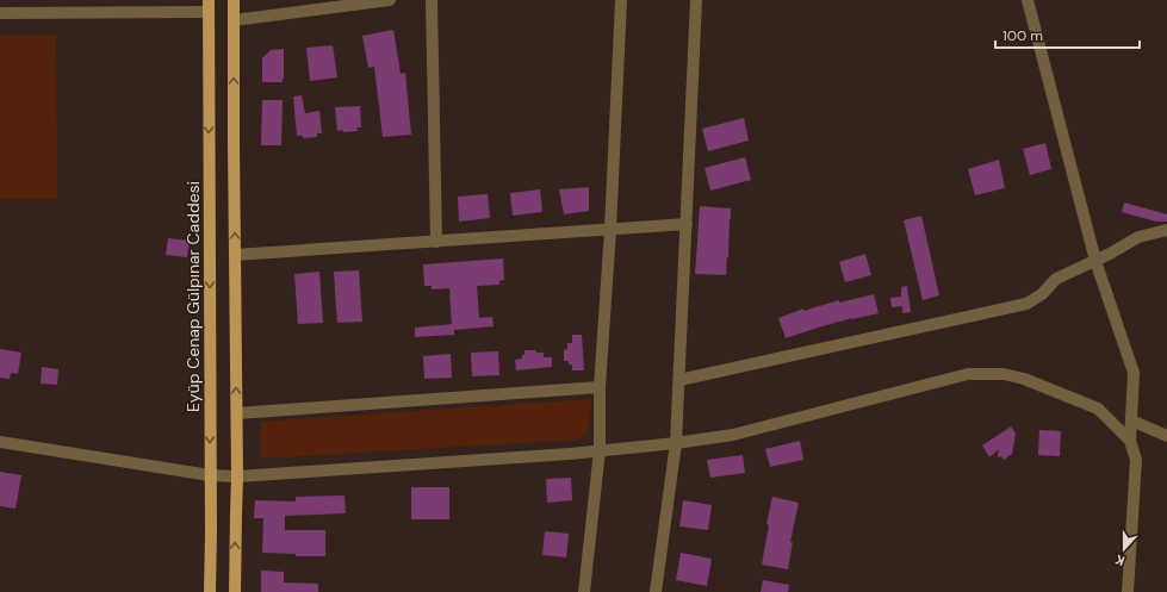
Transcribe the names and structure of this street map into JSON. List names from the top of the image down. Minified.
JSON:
{"streets":{"main road":["Eyüp Cenap Gülpınar Caddesi"]},"scale_bar":"100 m","north":"bottom"}
